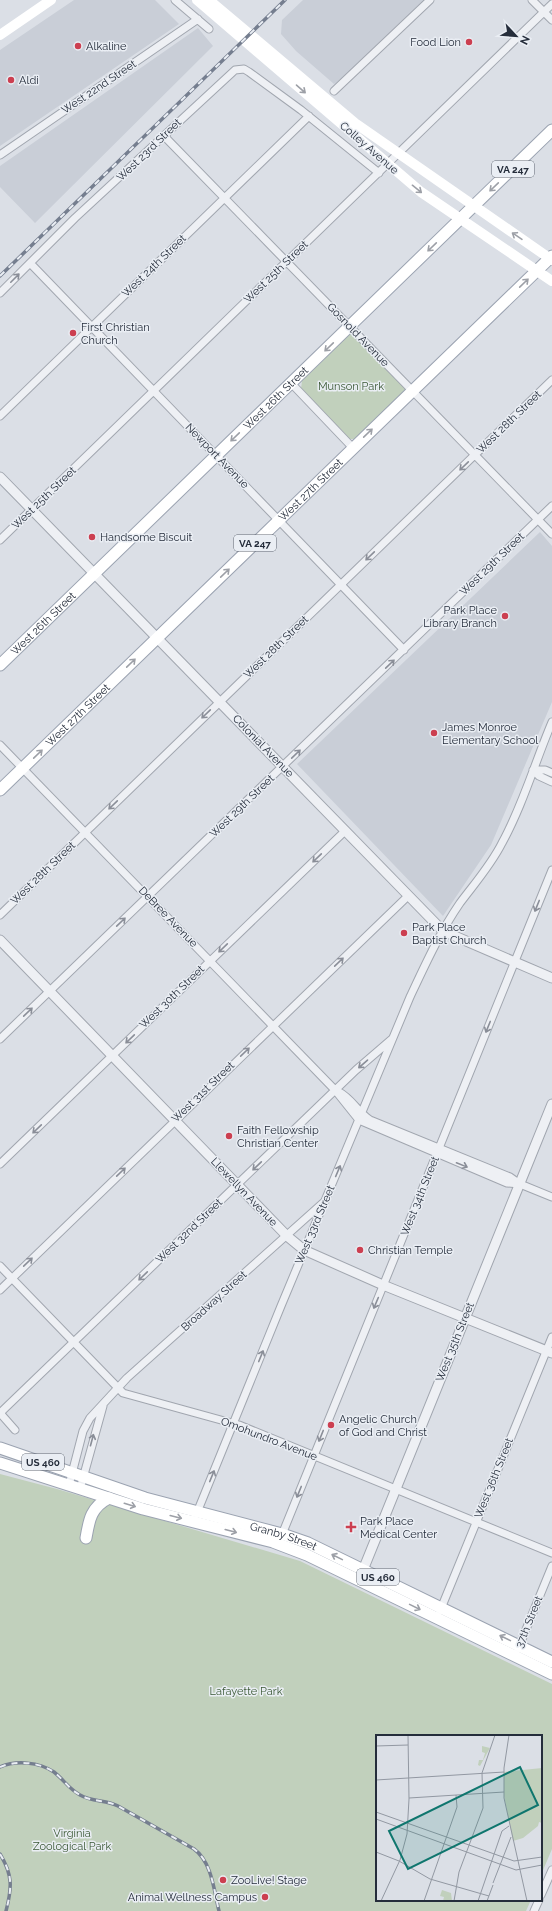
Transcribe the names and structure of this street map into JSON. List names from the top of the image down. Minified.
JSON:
{"streets":{"main road":["Colley Avenue","VA 247","West 26th Street","West 27th Street","US 460","Granby Street"],"street":["West 22nd Street","West 23rd Street","West 24th Street","West 25th Street","Gosnold Avenue","West 28th Street","Newport Avenue","West 29th Street","Colonial Avenue","DeBree Avenue","West 30th Street","West 31st Street","Llewellyn Avenue","West 34th Street","West 33rd Street","West 32nd Street","Broadway Street","West 35th Street","Omohundro Avenue","West 36th Street","37th Street"]},"crossings":[["Colley Avenue","West 25th Street"],["Colley Avenue","West 26th Street"],["Colley Avenue","West 27th Street"],["West 23rd Street","West 24th Street"],["West 23rd Street","Gosnold Avenue"],["West 23rd Street","Newport Avenue"],["West 24th Street","Gosnold Avenue"],["West 24th Street","Newport Avenue"],["West 25th Street","Gosnold Avenue"],["West 25th Street","Newport Avenue"],["West 25th Street","Colonial Avenue"],["Gosnold Avenue","West 26th Street"],["Gosnold Avenue","West 28th Street"],["Gosnold Avenue","West 27th Street"],["Gosnold Avenue","West 29th Street"],["West 26th Street","Newport Avenue"],["West 26th Street","Colonial Avenue"],["West 28th Street","Newport Avenue"],["West 28th Street","Colonial Avenue"],["West 28th Street","DeBree Avenue"],["Newport Avenue","West 27th Street"],["Newport Avenue","West 29th Street"],["West 27th Street","Colonial Avenue"],["West 27th Street","DeBree Avenue"],["West 29th Street","Colonial Avenue"],["West 29th Street","DeBree Avenue"],["West 29th Street","Llewellyn Avenue"],["Colonial Avenue","West 30th Street"],["Colonial Avenue","West 31st Street"],["Colonial Avenue","West 34th Street"],["Colonial Avenue","West 33rd Street"],["DeBree Avenue","West 30th Street"],["DeBree Avenue","West 31st Street"],["DeBree Avenue","West 34th Street"],["DeBree Avenue","West 33rd Street"],["DeBree Avenue","West 32nd Street"],["DeBree Avenue","West 35th Street"],["West 30th Street","Llewellyn Avenue"],["West 31st Street","Llewellyn Avenue"],["West 31st Street","Omohundro Avenue"],["Llewellyn Avenue","West 34th Street"],["Llewellyn Avenue","West 33rd Street"],["Llewellyn Avenue","West 32nd Street"],["Llewellyn Avenue","Broadway Street"],["Llewellyn Avenue","West 35th Street"],["Llewellyn Avenue","West 36th Street"],["West 34th Street","Omohundro Avenue"],["West 34th Street","Granby Street"],["West 33rd Street","West 32nd Street"],["West 33rd Street","Broadway Street"],["West 33rd Street","Omohundro Avenue"],["West 33rd Street","Granby Street"],["West 32nd Street","Omohundro Avenue"],["Broadway Street","Omohundro Avenue"],["Broadway Street","Granby Street"],["West 35th Street","Omohundro Avenue"],["West 35th Street","Granby Street"],["Omohundro Avenue","West 36th Street"],["West 36th Street","Granby Street"],["Granby Street","37th Street"]],"one_way":["West 26th Street","West 28th Street","West 27th Street","West 29th Street","West 30th Street","West 31st Street","West 34th Street","West 33rd Street","West 32nd Street"],"parks":["Munson Park","Lafayette Park","Virginia Zoological Park"],"places":{"other":["Food Lion","Alkaline","Aldi","First Christian Church","Handsome Biscuit","Park Place Library Branch","James Monroe Elementary School","Park Place Baptist Church","Faith Fellowship Christian Center","Christian Temple","Angelic Church of God and Christ","ZooLive! Stage","Animal Wellness Campus"],"health":["Park Place Medical Center"]},"north":"bottom right"}
